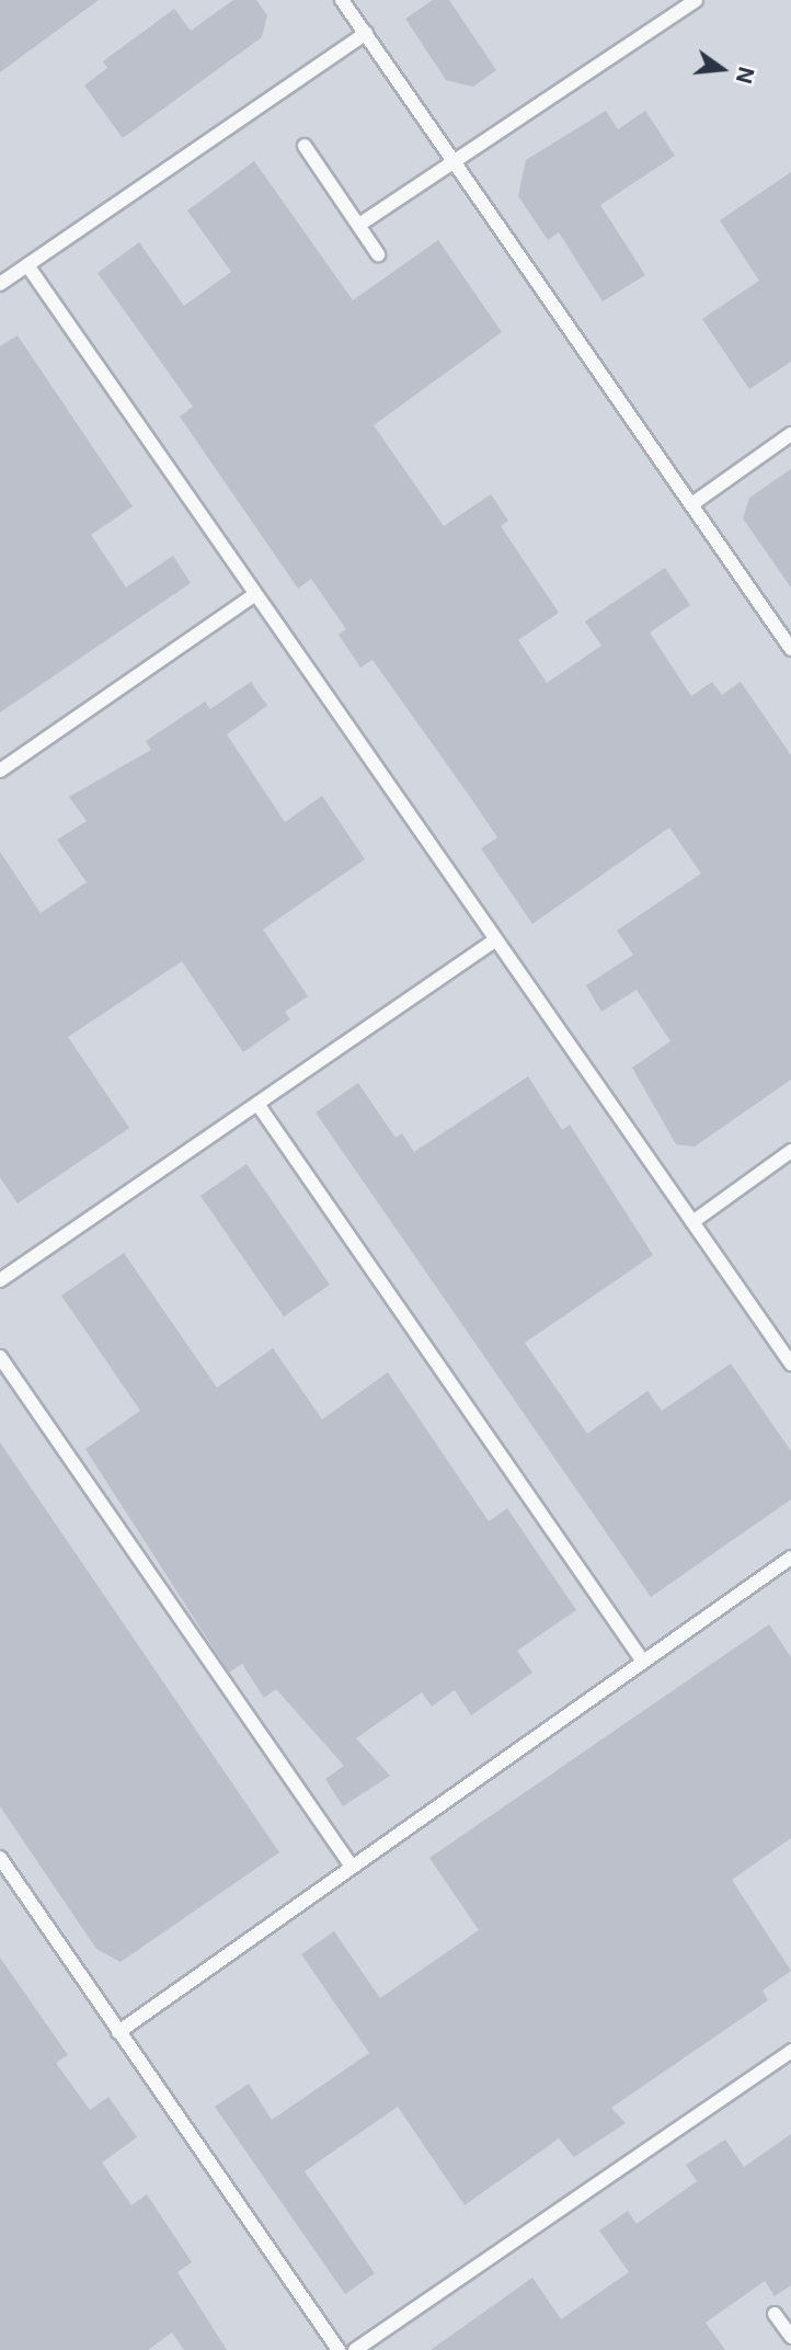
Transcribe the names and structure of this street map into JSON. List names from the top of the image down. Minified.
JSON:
{"north":"right"}
